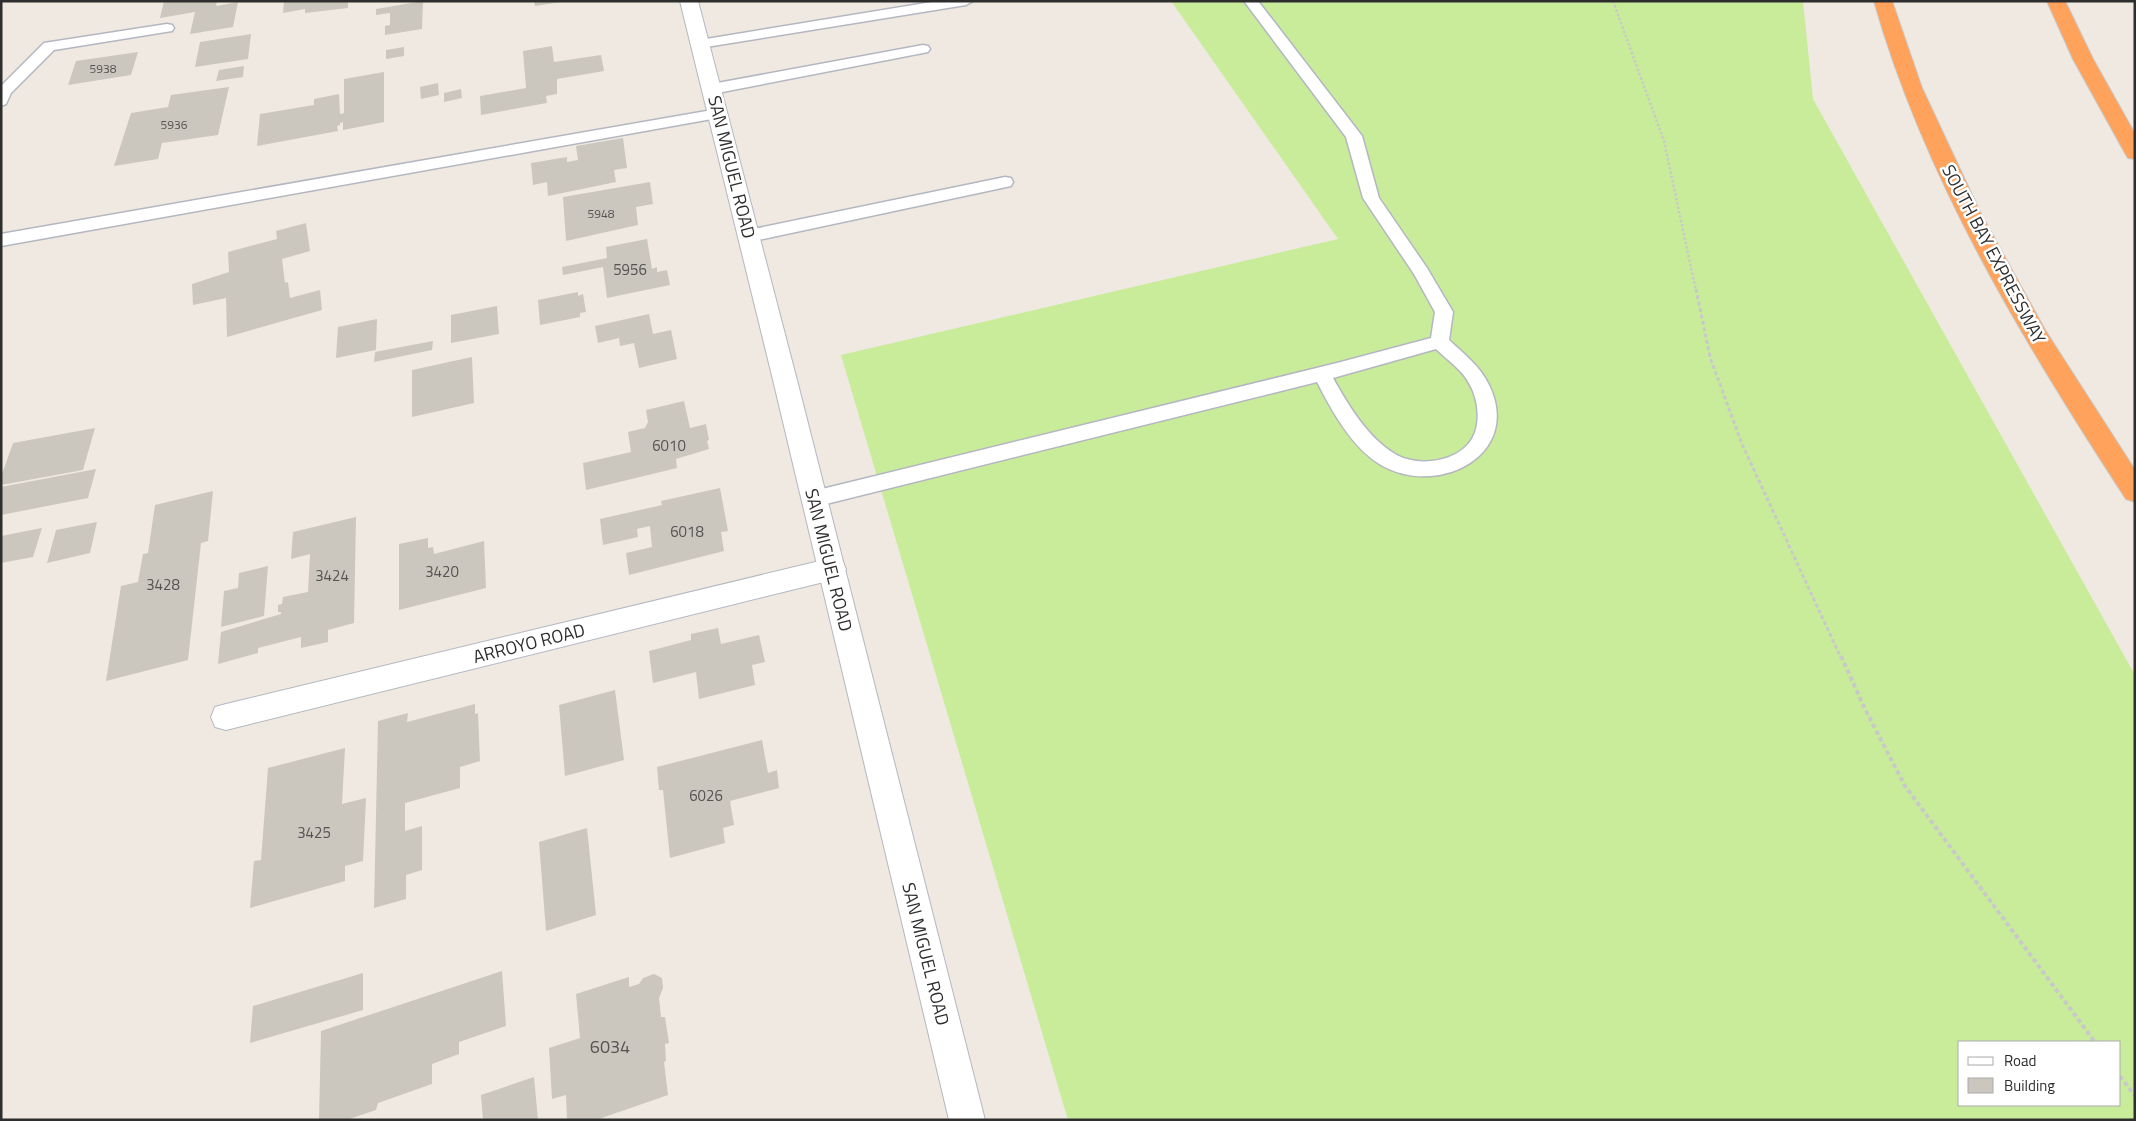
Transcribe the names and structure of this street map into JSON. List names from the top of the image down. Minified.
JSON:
{"streets":{"highway":["SOUTH BAY EXPRESSWAY"],"street":["SAN MIGUEL ROAD","ARROYO ROAD"]},"crossings":[["SAN MIGUEL ROAD","ARROYO ROAD"]],"house_numbers":["5938","5936","5948","5956","6010","6018","3420","3424","3428","6026","3425","6034"],"legend":["Road","Building"]}
